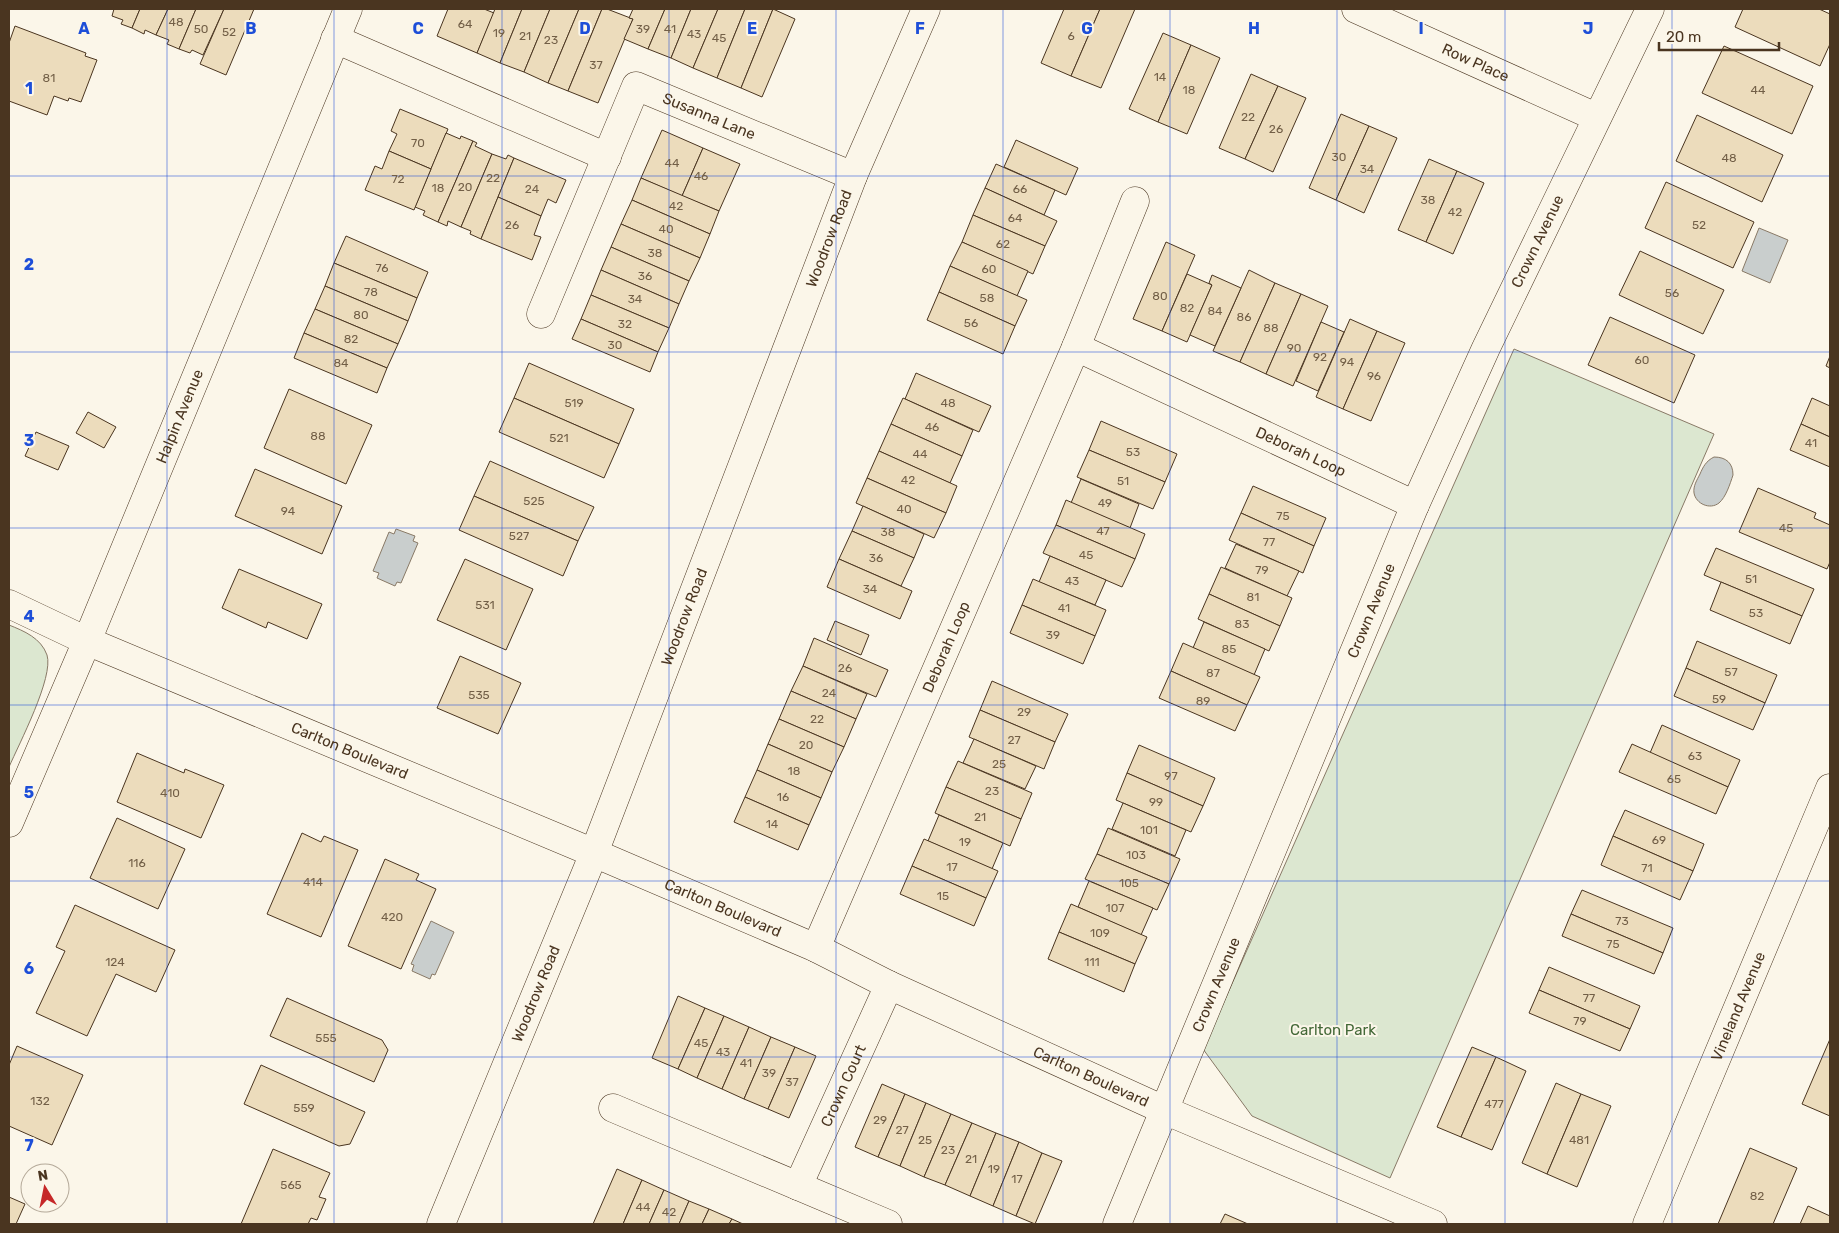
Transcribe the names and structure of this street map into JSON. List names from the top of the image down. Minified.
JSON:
{"streets":{"street":["Row Place","Susanna Lane","Woodrow Road","Crown Avenue","Halpin Avenue","Deborah Loop","Carlton Boulevard","Vineland Avenue","Crown Court"]},"crossings":[["Row Place","Crown Avenue"],["Susanna Lane","Woodrow Road"],["Woodrow Road","Carlton Boulevard"],["Crown Avenue","Deborah Loop"],["Crown Avenue","Carlton Boulevard"],["Halpin Avenue","Carlton Boulevard"],["Deborah Loop","Carlton Boulevard"],["Carlton Boulevard","Crown Court"]],"parks":["Carlton Park"],"house_numbers":["48","64","50","39","41","52","19","43","21","6","45","23","37","14","81","18","44","22","26","70","30","48","44","34","46","22","72","20","18","24","66","38","42","42","64","26","52","40","62","38","76","60","36","78","56","80","58","34","82","84","80","86","56","32","88","82","30","90","92","60","94","84","96","519","48","46","88","521","41","53","44","42","51","525","49","40","94","75","45","47","38","527","77","45","36","79","51","43","34","81","531","41","53","83","39","85","26","57","87","24","535","59","89","29","22","27","20","63","25","18","97","65","23","410","16","99","21","14","101","69","19","103","116","17","71","414","105","15","107","420","73","109","75","124","111","77","79","555","45","43","41","39","37","132","477","559","29","27","25","481","23","21","19","17","565","82","44","42"],"scale_bar":"20 m","north":"top","grid":{"columns":["A","B","C","D","E","F","G","H","I","J"],"rows":["1","2","3","4","5","6","7"]}}
